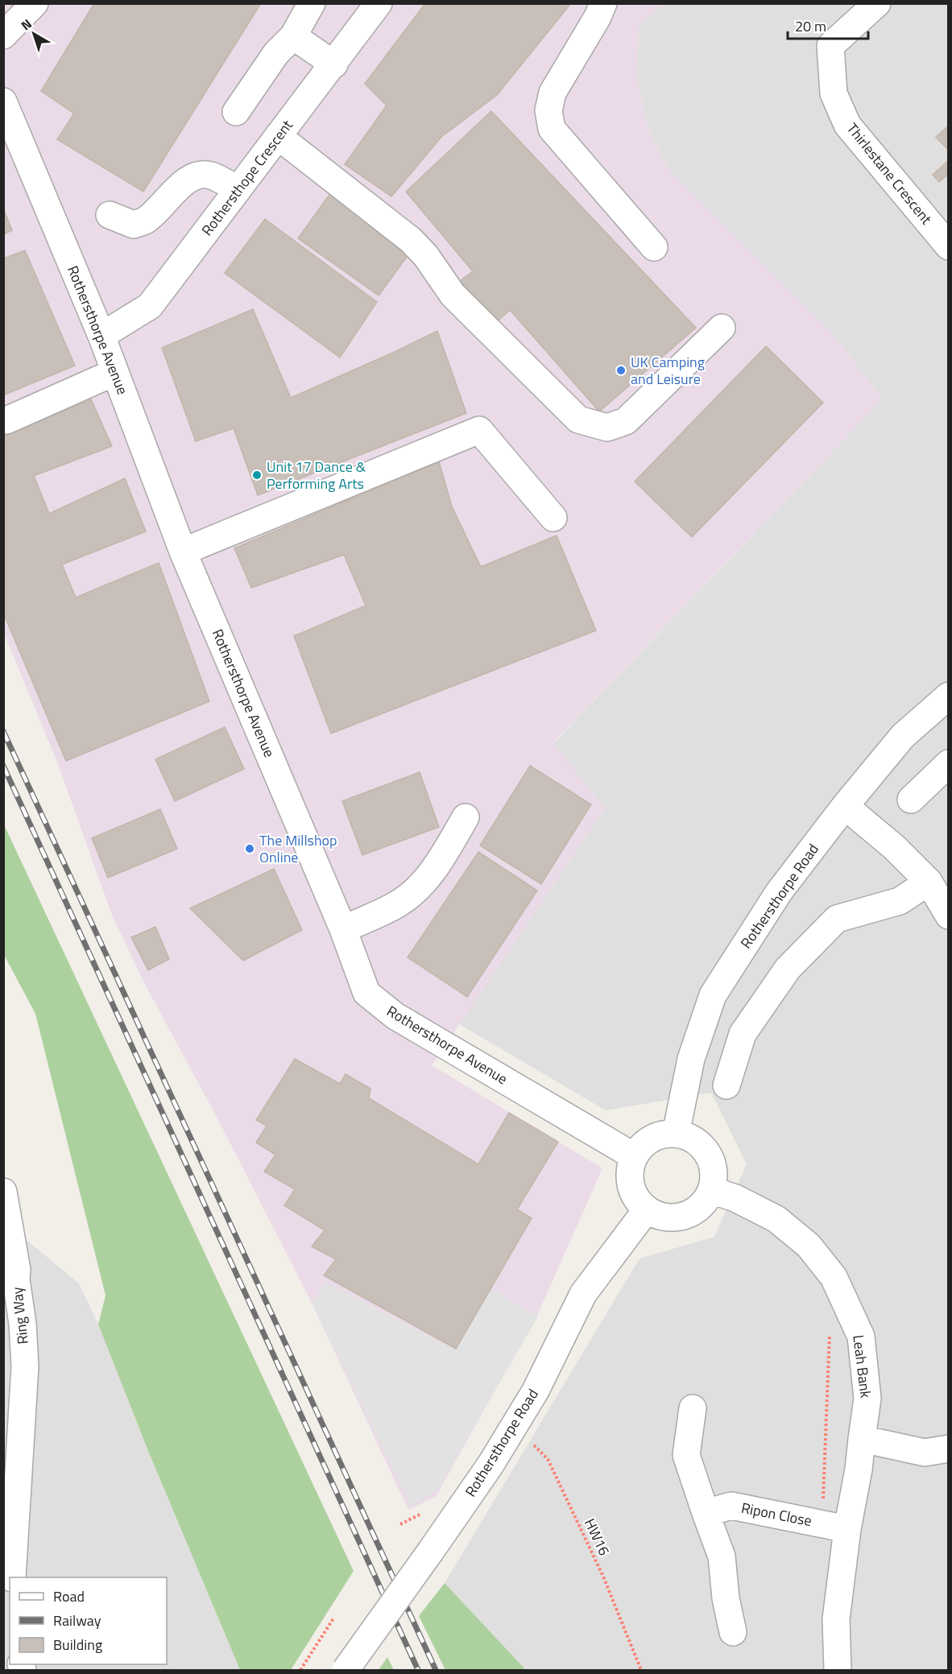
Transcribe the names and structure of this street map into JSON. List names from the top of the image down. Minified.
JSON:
{"streets":{"street":["Thirlestane Crescent","Rothersthope Crescent","Rothersthorpe Avenue","Rothersthorpe Road","Ring Way","Leah Bank","Ripon Close"],"path":["HW16"]},"crossings":[["Rothersthope Crescent","Rothersthorpe Avenue"],["Rothersthorpe Avenue","Rothersthorpe Road"],["Rothersthorpe Avenue","Leah Bank"],["Rothersthorpe Road","Leah Bank"],["Rothersthorpe Road","HW16"],["Leah Bank","Ripon Close"]],"places":["UK Camping and Leisure","Unit 17 Dance & Performing Arts","The Millshop Online"],"legend":["Road","Railway","Building"],"scale_bar":"20 m","north":"top left"}
